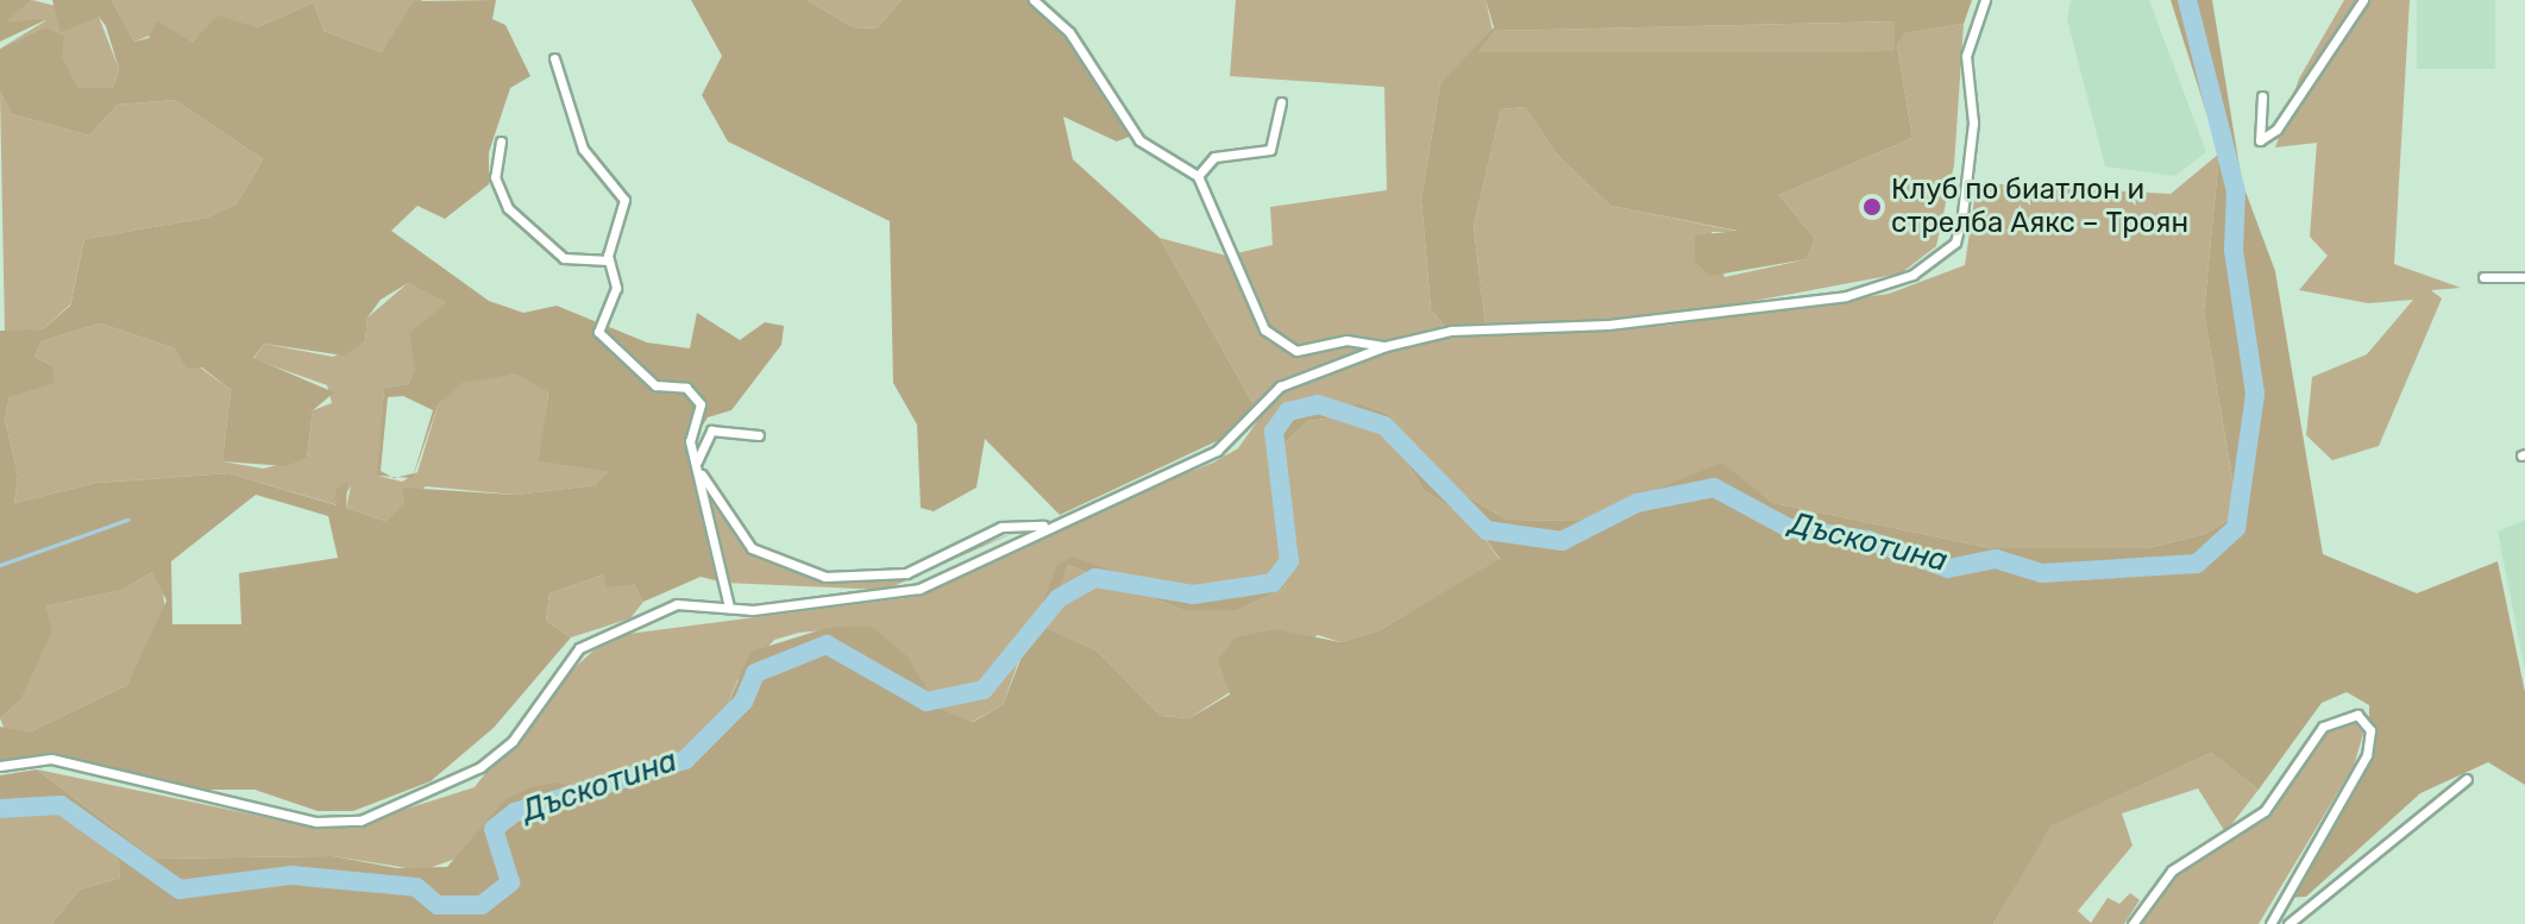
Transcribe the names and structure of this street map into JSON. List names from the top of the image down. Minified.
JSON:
{"water":["Дъскотина"],"places":["Клуб по биатлон и стрелба Аякс – Троян"]}
